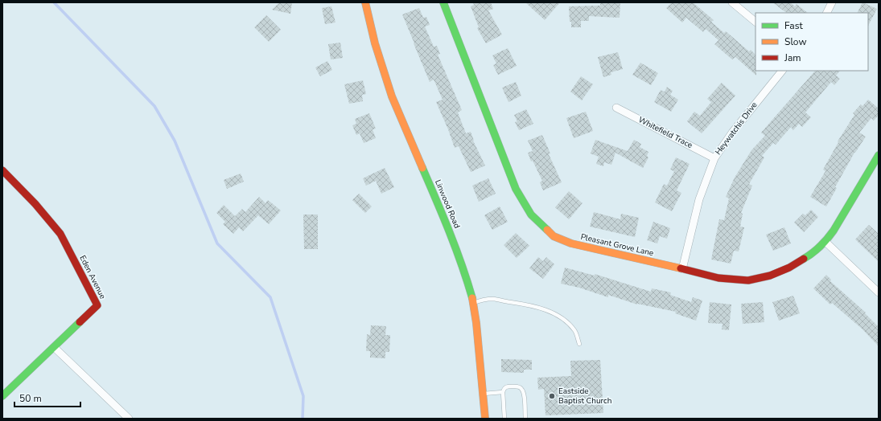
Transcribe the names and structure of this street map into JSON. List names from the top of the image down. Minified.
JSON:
{"streets":{"street":["Heywatchis Drive","Whitefield Trace","Linwood Road","Pleasant Grove Lane","Eden Avenue"]},"crossings":[["Heywatchis Drive","Whitefield Trace"],["Heywatchis Drive","Pleasant Grove Lane"]],"places":["Eastside Baptist Church"],"legend":["Fast","Slow","Jam"],"scale_bar":"50 m"}
